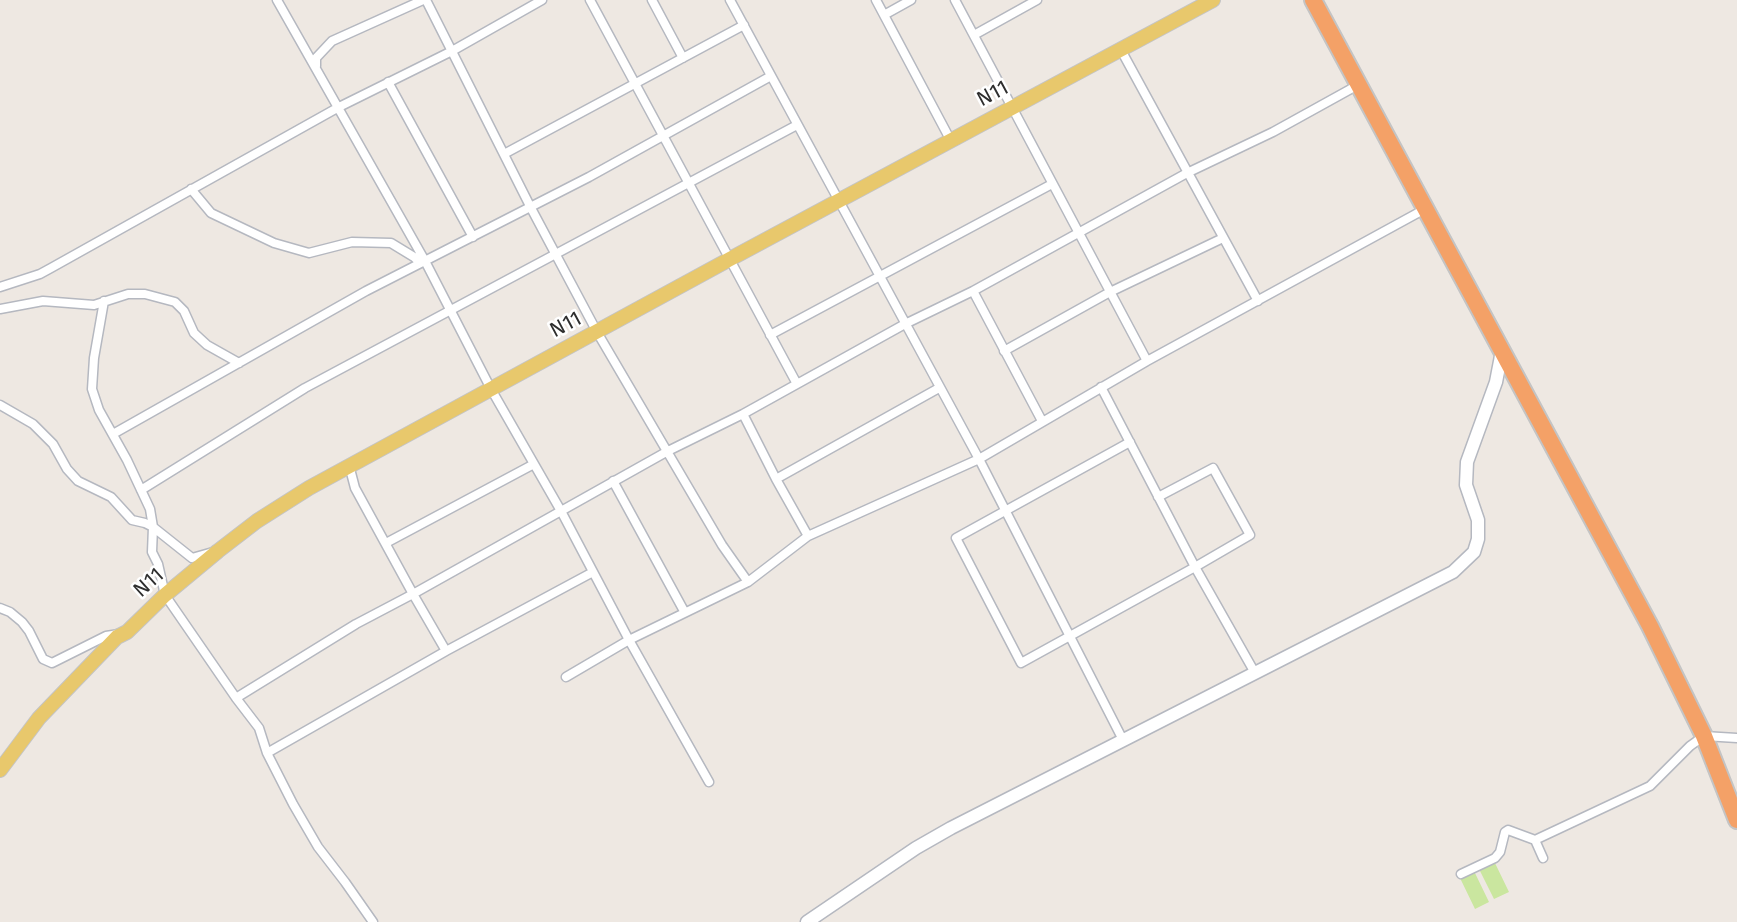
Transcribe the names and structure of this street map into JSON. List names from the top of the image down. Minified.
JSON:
{"streets":{"main road":["N11"]}}
